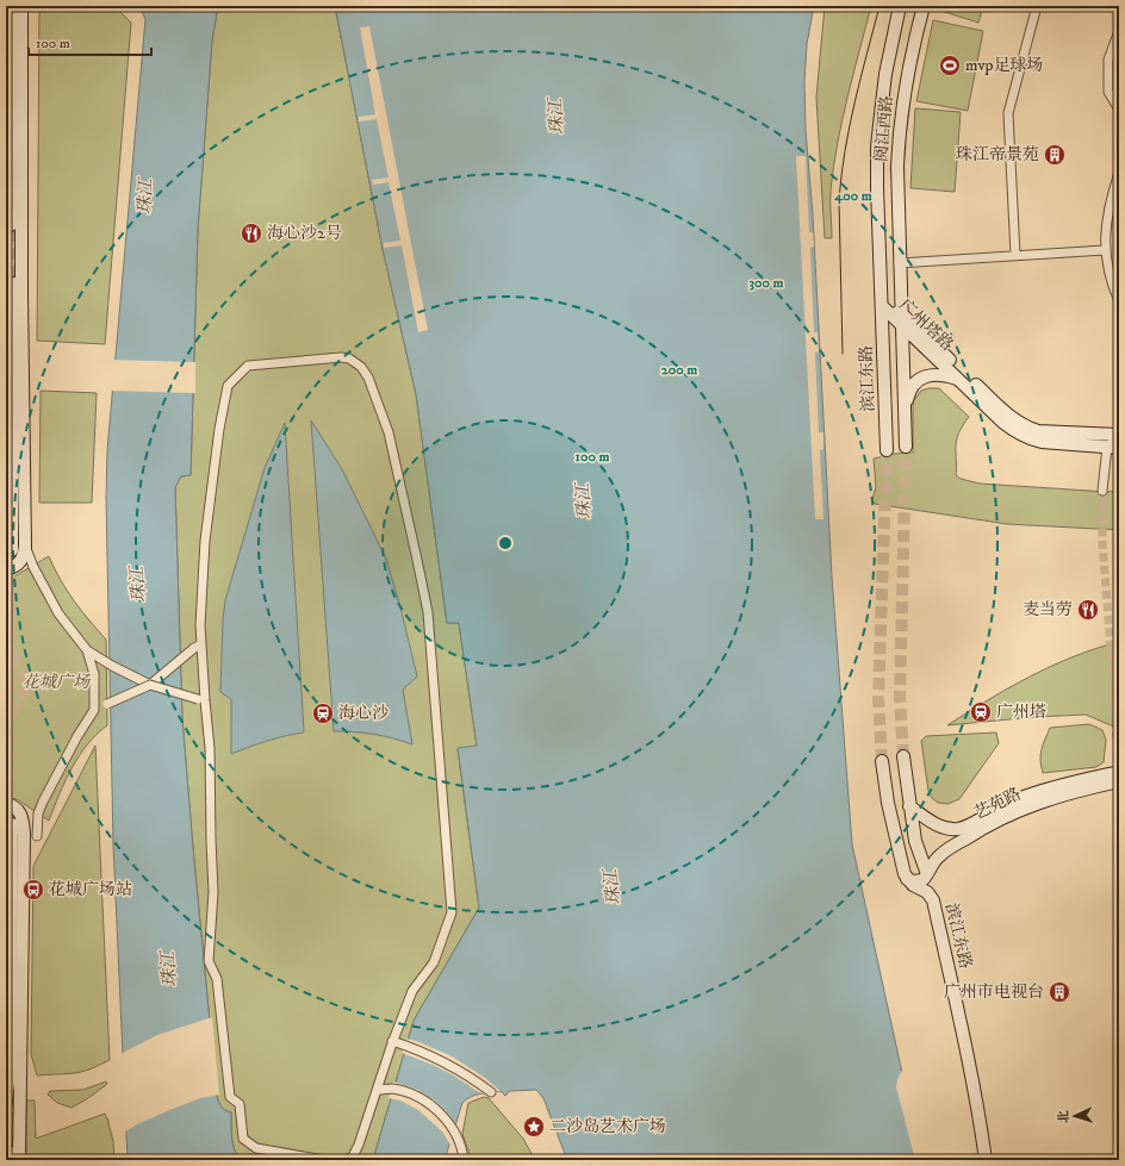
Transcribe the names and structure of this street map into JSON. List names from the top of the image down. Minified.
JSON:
{"streets":{"main road":["阅江西路","广州塔路","滨江东路","艺苑路"]},"crossings":[["阅江西路","广州塔路"],["阅江西路","滨江东路"],["广州塔路","滨江东路"]],"water":["珠江"],"parks":["花城广场"],"places":{"sports":["mvp足球场"],"building":["珠江帝景苑","广州市电视台"],"restaurant":["海心沙2号","麦当劳"],"station":["广州塔","海心沙"],"bus stop":["花城广场站"],"place":["二沙岛艺术广场"]},"scale_bar":"100 m","north":"left","rings":["400 m","300 m","200 m","100 m"]}
